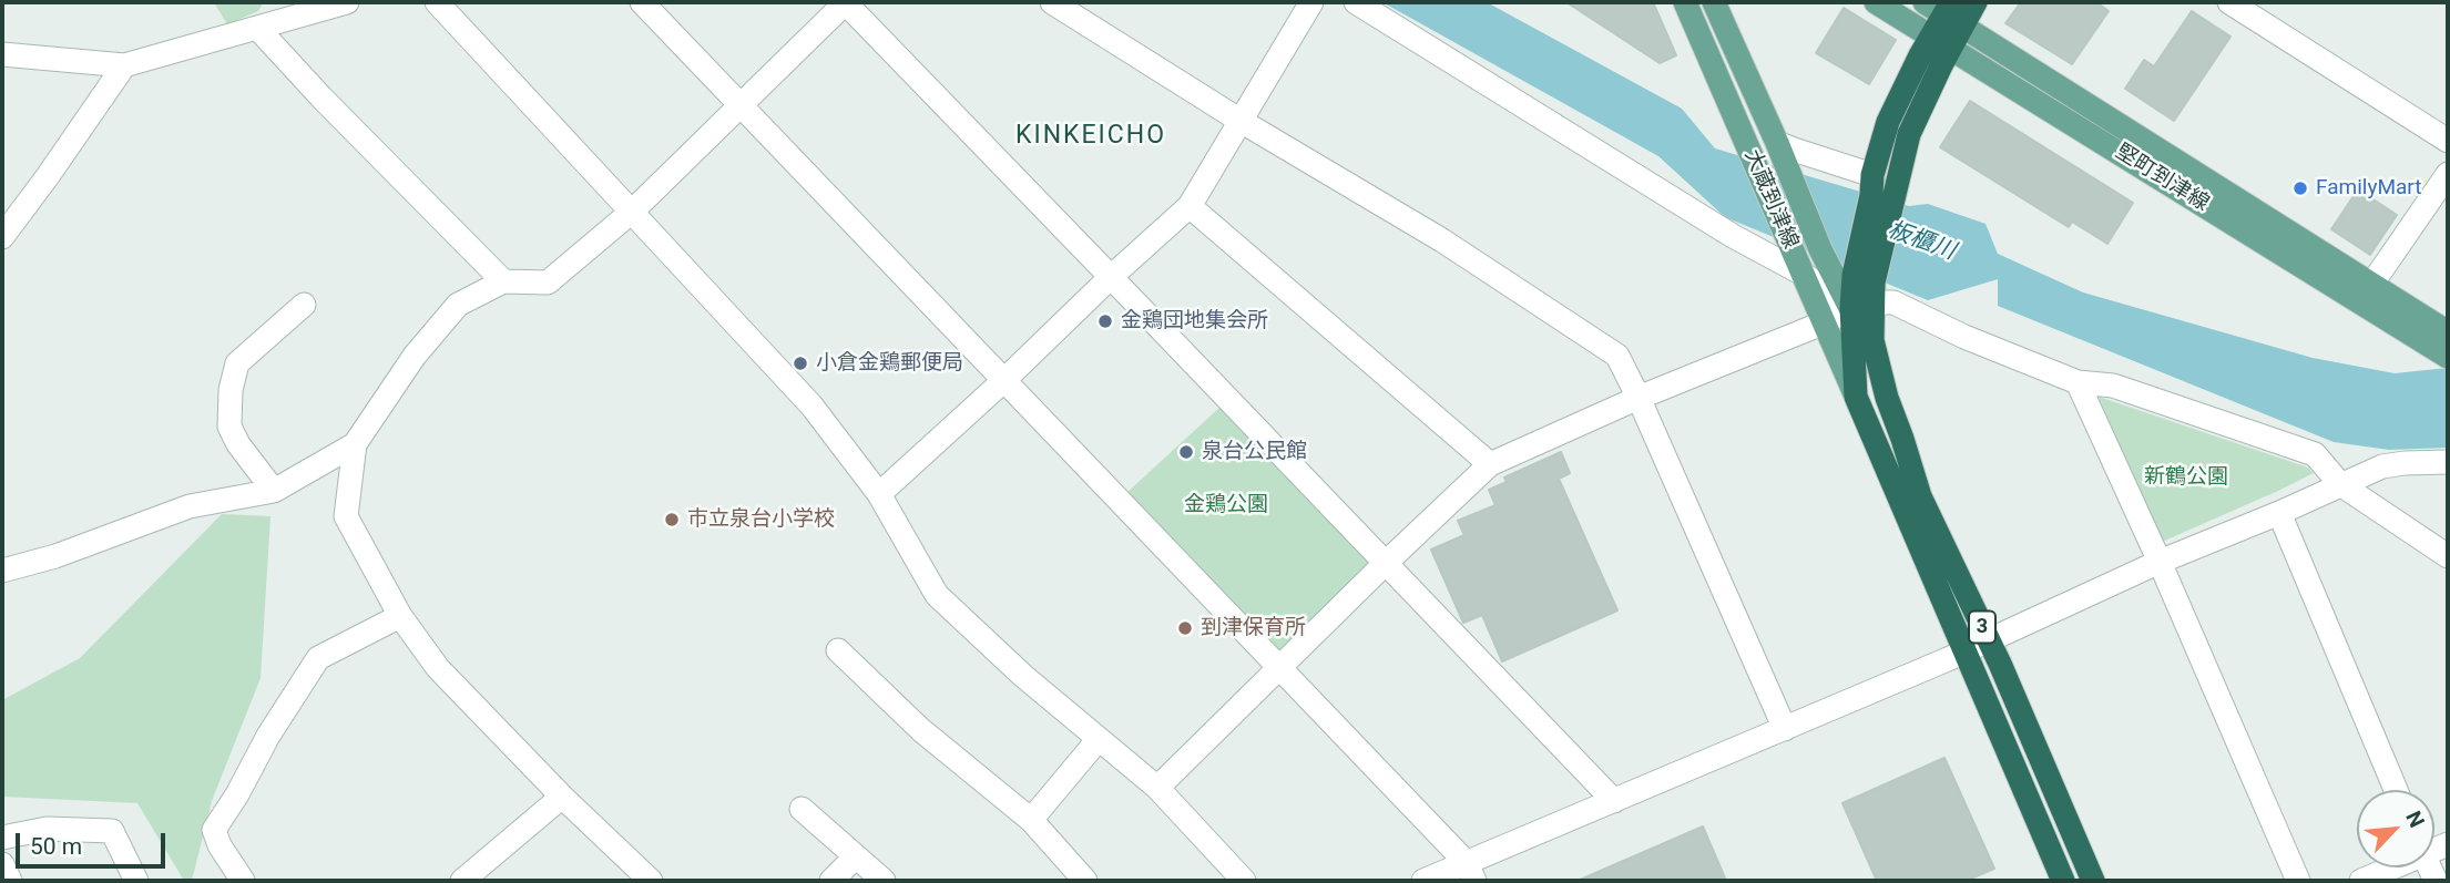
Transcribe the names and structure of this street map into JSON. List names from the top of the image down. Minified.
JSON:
{"streets":{"highway":["3"],"main road":["堅町到津線","大蔵到津線"]},"crossings":[["堅町到津線","3"],["大蔵到津線","3"]],"districts":["KINKEICHO"],"water":["板櫃川"],"parks":["新鶴公園","金鶏公園"],"places":["FamilyMart","金鶏団地集会所","小倉金鶏郵便局","泉台公民館","市立泉台小学校","到津保育所"],"scale_bar":"50 m","north":"top right"}
